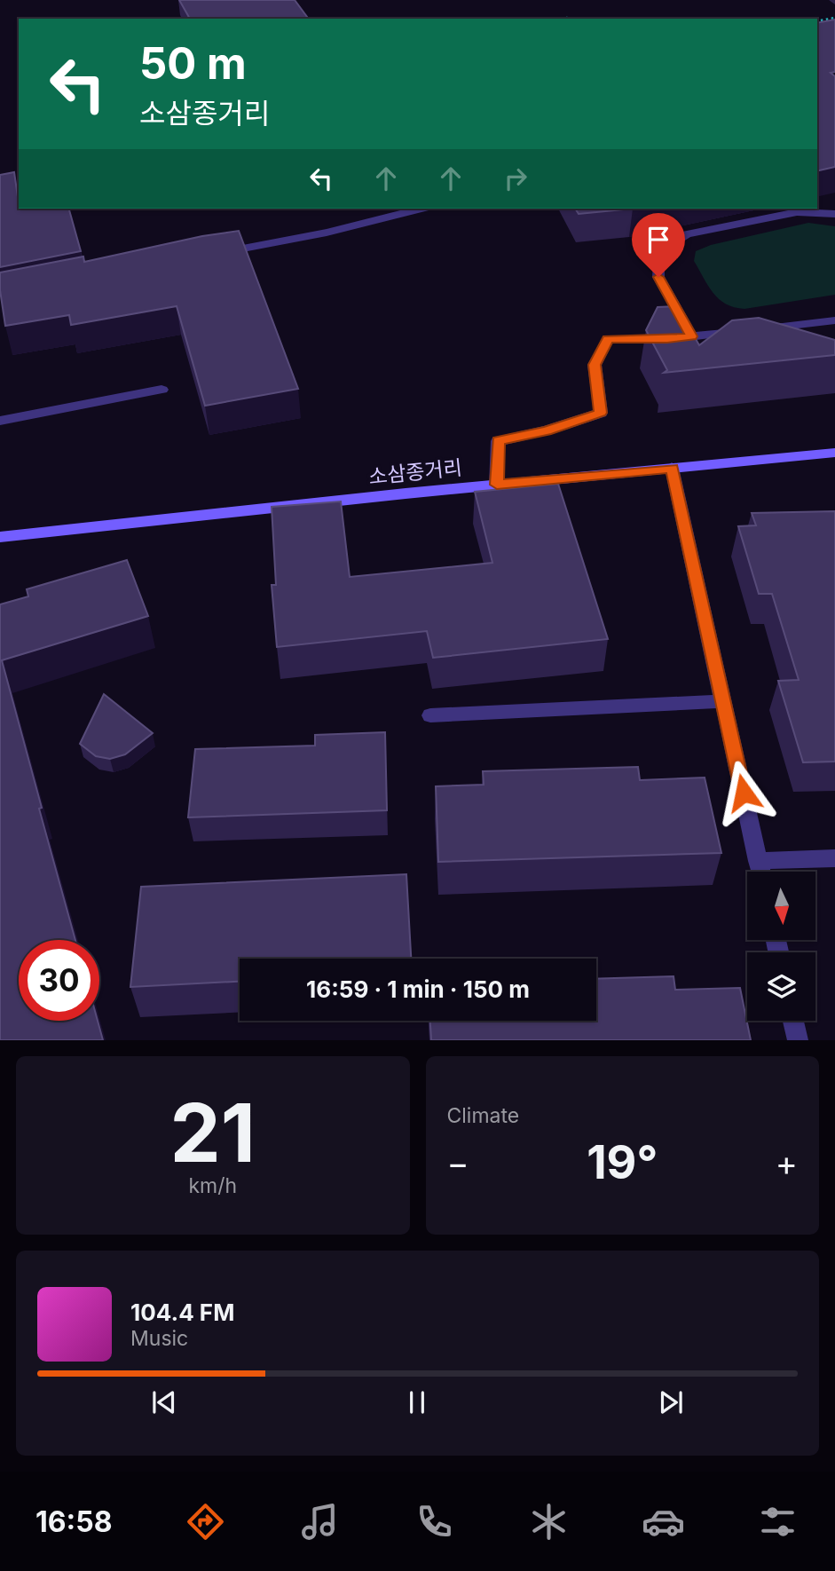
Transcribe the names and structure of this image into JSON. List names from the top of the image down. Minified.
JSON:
{"streets":{"street":["소삼종거리"]},"north":"bottom","page":{"turn":["50 m","소삼종거리"],"limit":"30","trip":"16:59 · 1 min · 150 m","tile":[["21","km/h"],"Climate"],"heat":["−","19°","+"],"song":["104.4 FM","Music"],"tabs":"16:58"}}
